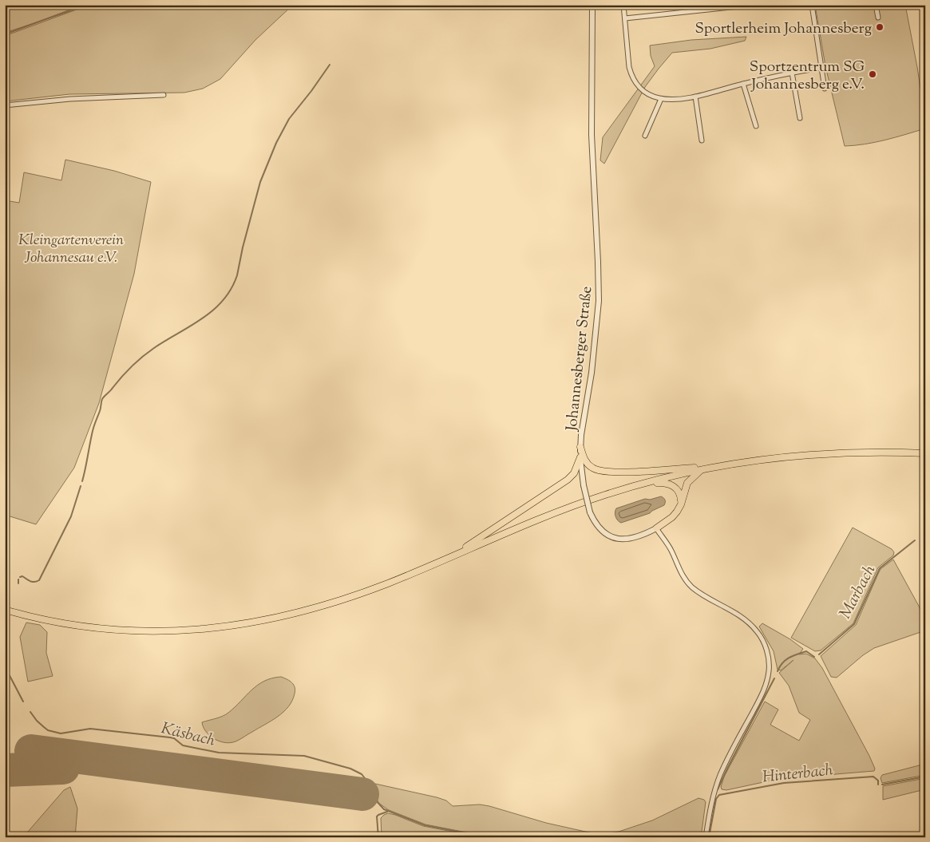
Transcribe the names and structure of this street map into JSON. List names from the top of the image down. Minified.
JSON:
{"streets":{"street":["Johannesberger Straße"]},"water":["Marbach","Käsbach","Hinterbach"],"parks":["Kleingartenverein Johannesau e.V."],"places":["Sportlerheim Johannesberg","Sportzentrum SG Johannesberg e.V."]}
